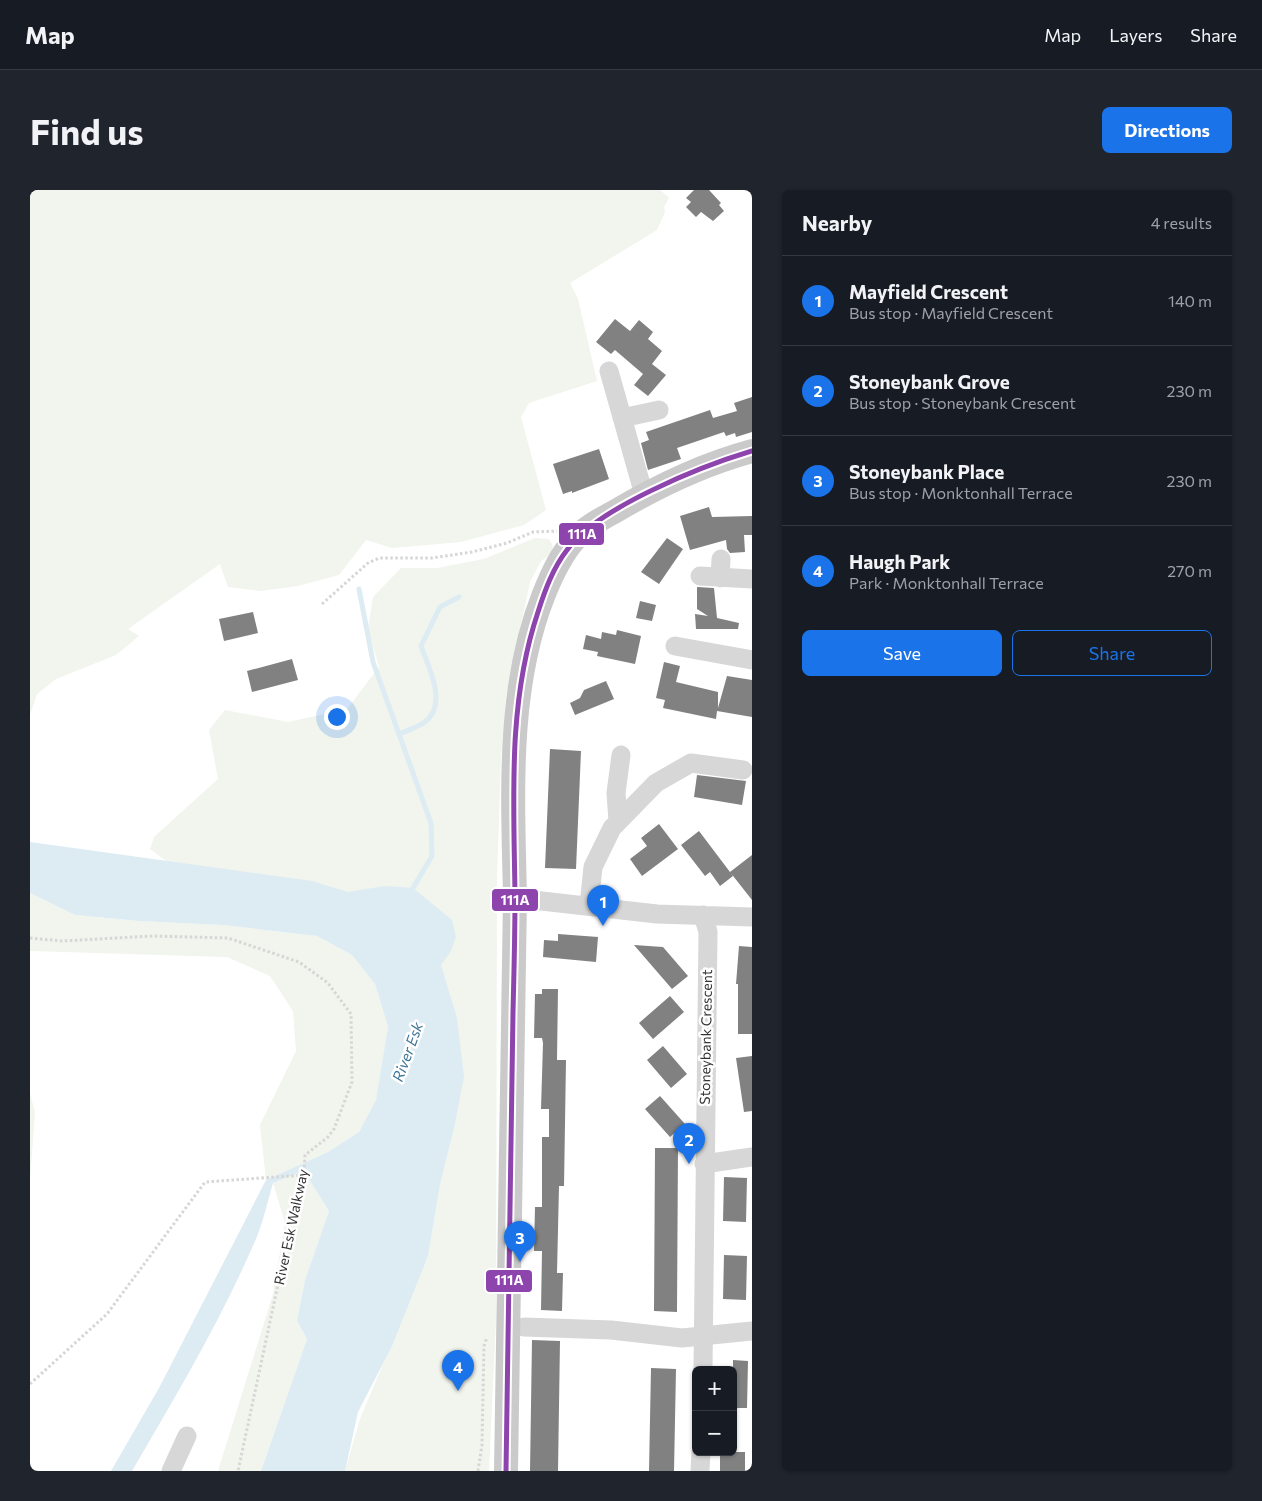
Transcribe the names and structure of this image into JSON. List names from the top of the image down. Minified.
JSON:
{"streets":{"street":["Stoneybank Crescent"],"path":["River Esk Walkway"]},"water":["River Esk"],"lines":["transit line 111A"],"page":{"header":"Map","nav":["Map","Layers","Share"],"buttons":["Directions",["Save","Share"]],"title":"Find us","heading":["Nearby","4 results"],"list":[{"mark":"1","name":"Mayfield Crescent","note":"Bus stop · Mayfield Crescent","value":"140 m"},{"mark":"2","name":"Stoneybank Grove","note":"Bus stop · Stoneybank Crescent","value":"230 m"},{"mark":"3","name":"Stoneybank Place","note":"Bus stop · Monktonhall Terrace","value":"230 m"},{"mark":"4","name":"Haugh Park","note":"Park · Monktonhall Terrace","value":"270 m"}],"pins":["1","2","3","4"],"map_buttons":["+","−"]}}
